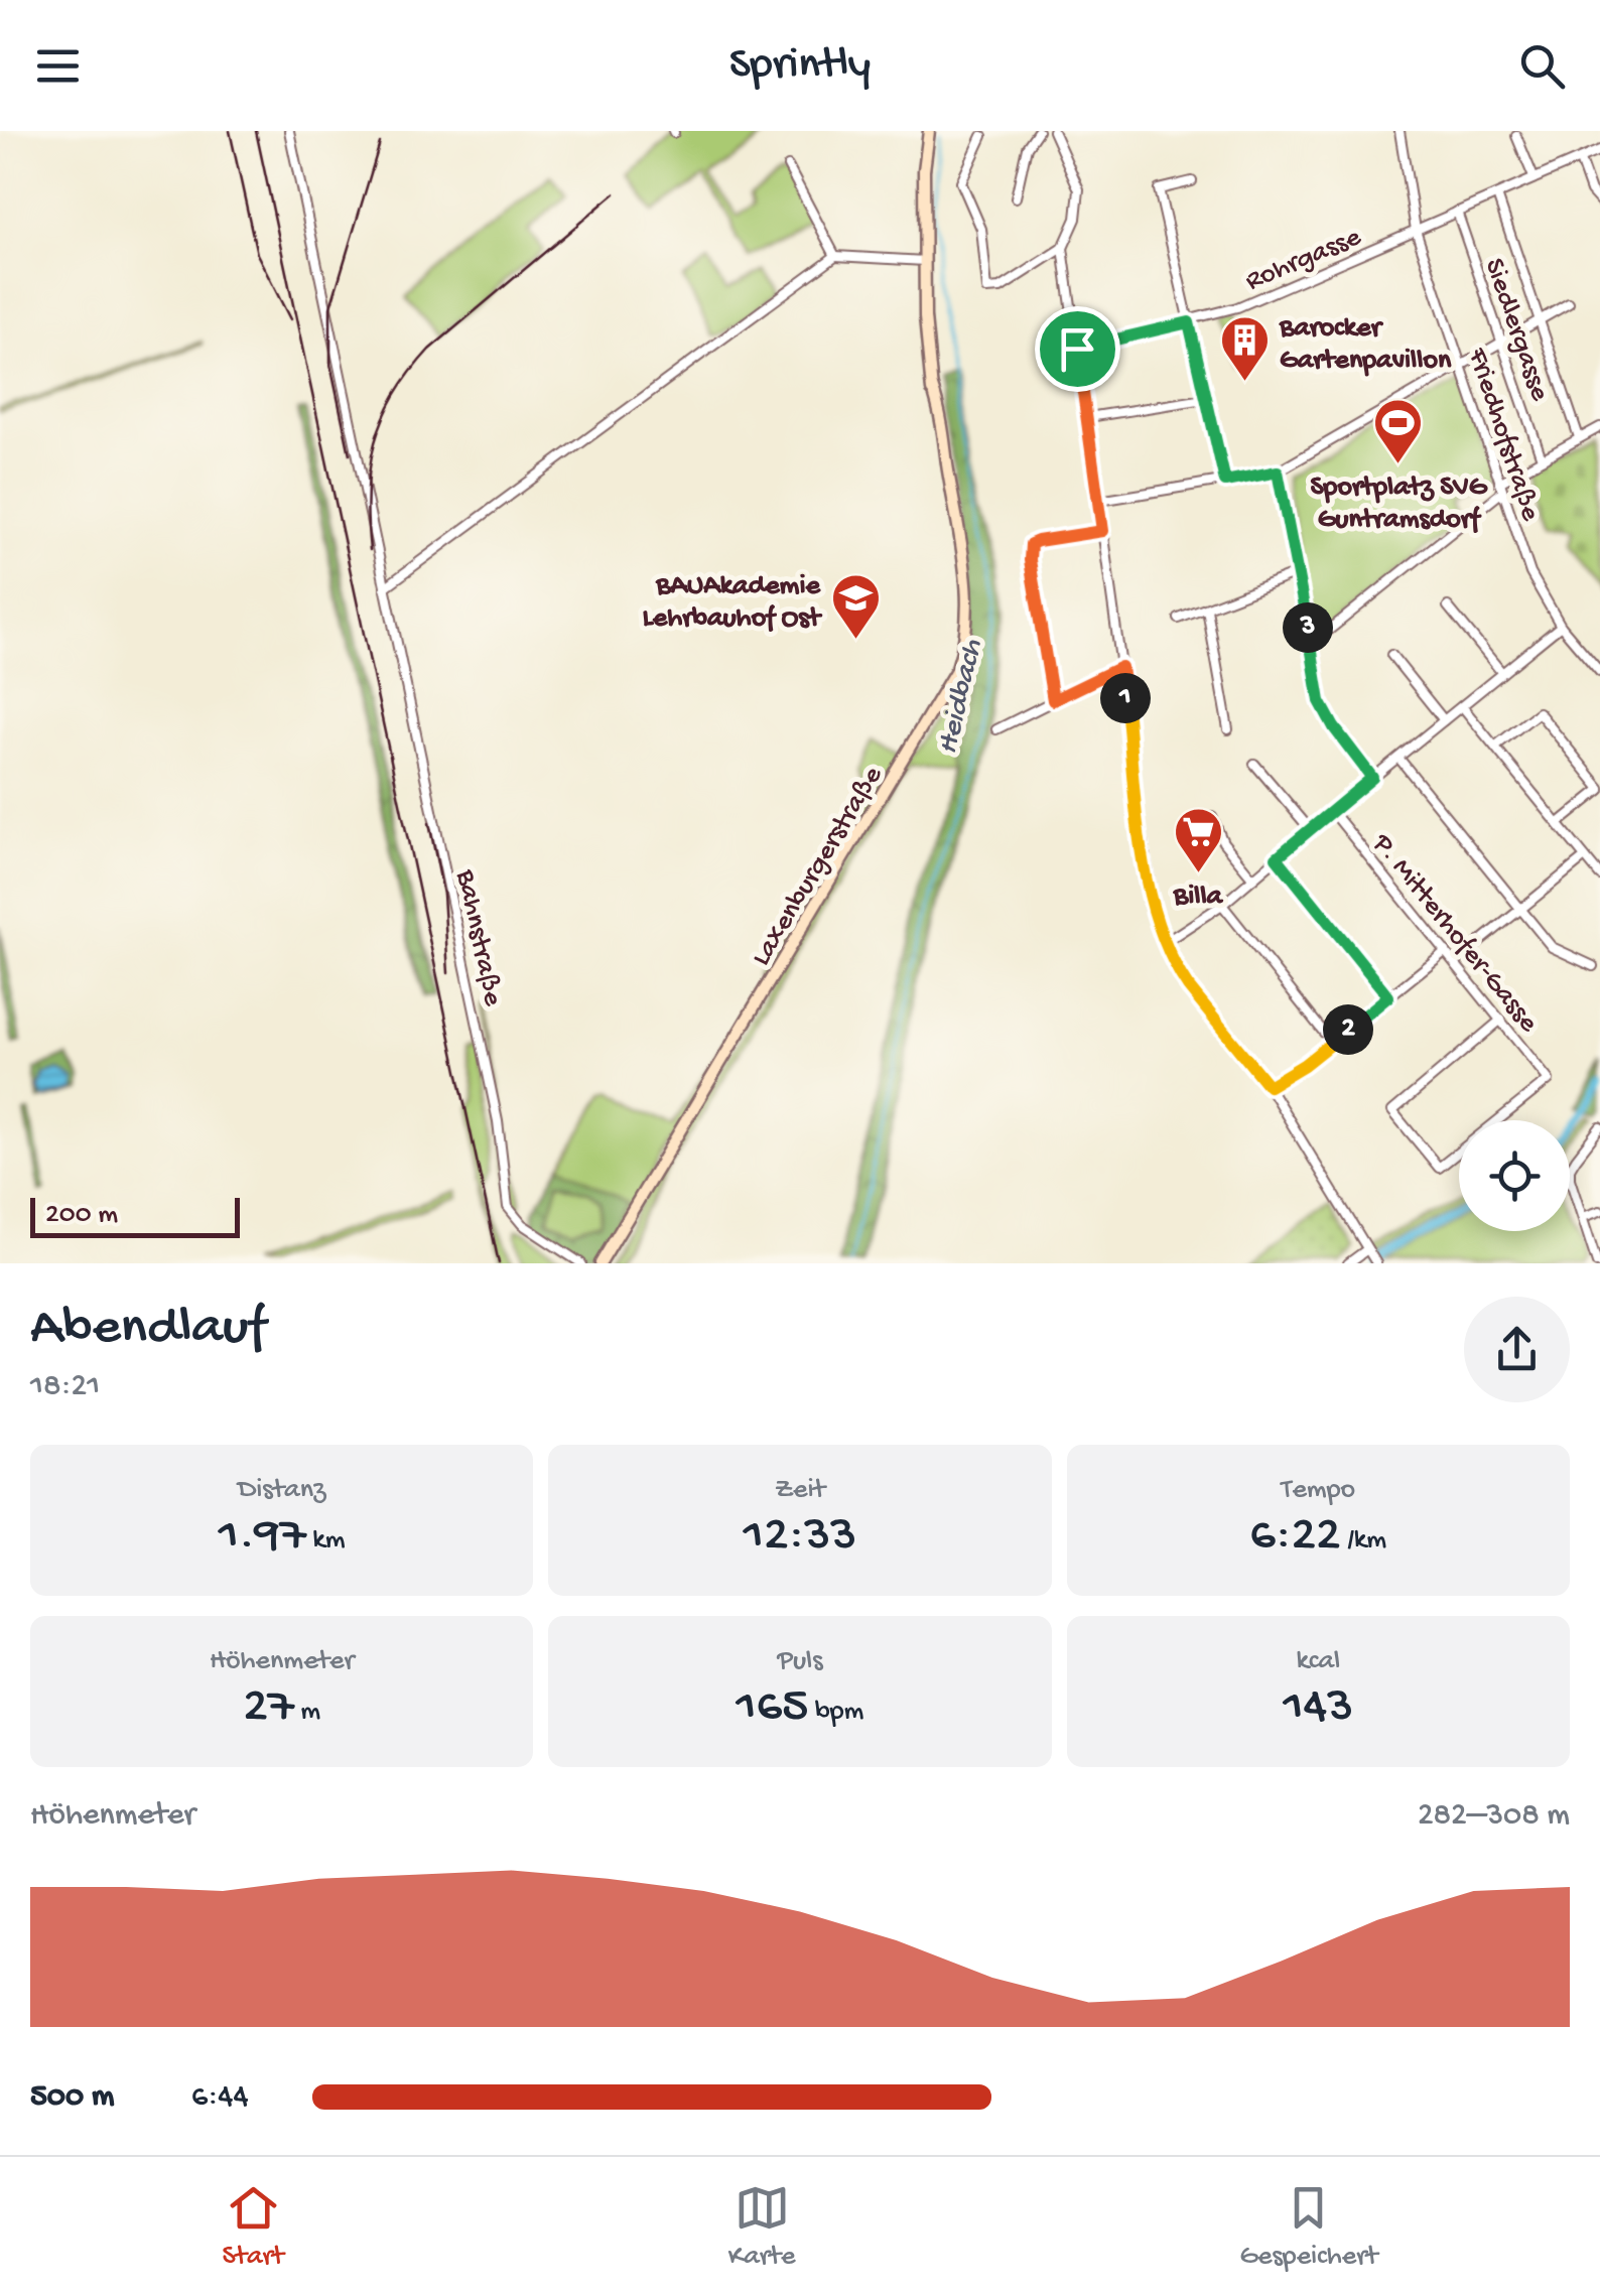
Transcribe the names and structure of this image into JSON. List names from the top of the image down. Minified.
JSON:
{"streets":{"street":["Rohrgasse","Siedlergasse","Friedhofstraße","Laxenburgerstraße","P. Mitterhofer-Gasse","Bahnstraße"]},"crossings":[["Rohrgasse","Siedlergasse"],["Rohrgasse","Friedhofstraße"]],"water":["Heidbach"],"places":{"building":["Barocker Gartenpavillon"],"sports":["Sportplatz SVG Guntramsdorf"],"school or university":["BAUAkademie Lehrbauhof Ost"],"supermarket":["Billa"]},"scale_bar":"200 m","page":{"header":"Sprintly","pins":["3","1","2"],"scale":"200 m","heading":["Abendlauf","18:21"],"stats":[["Distanz","1.97 km"],["Zeit","12:33"],["Tempo","6:22 /km"],["Höhenmeter","27 m"],["Puls","165 bpm"],["kcal","143"]],"chart":["Höhenmeter","282–308 m"],"list":[{"name":"500 m","note":"6:44"}],"tabs":["Start","Karte","Gespeichert"]}}
